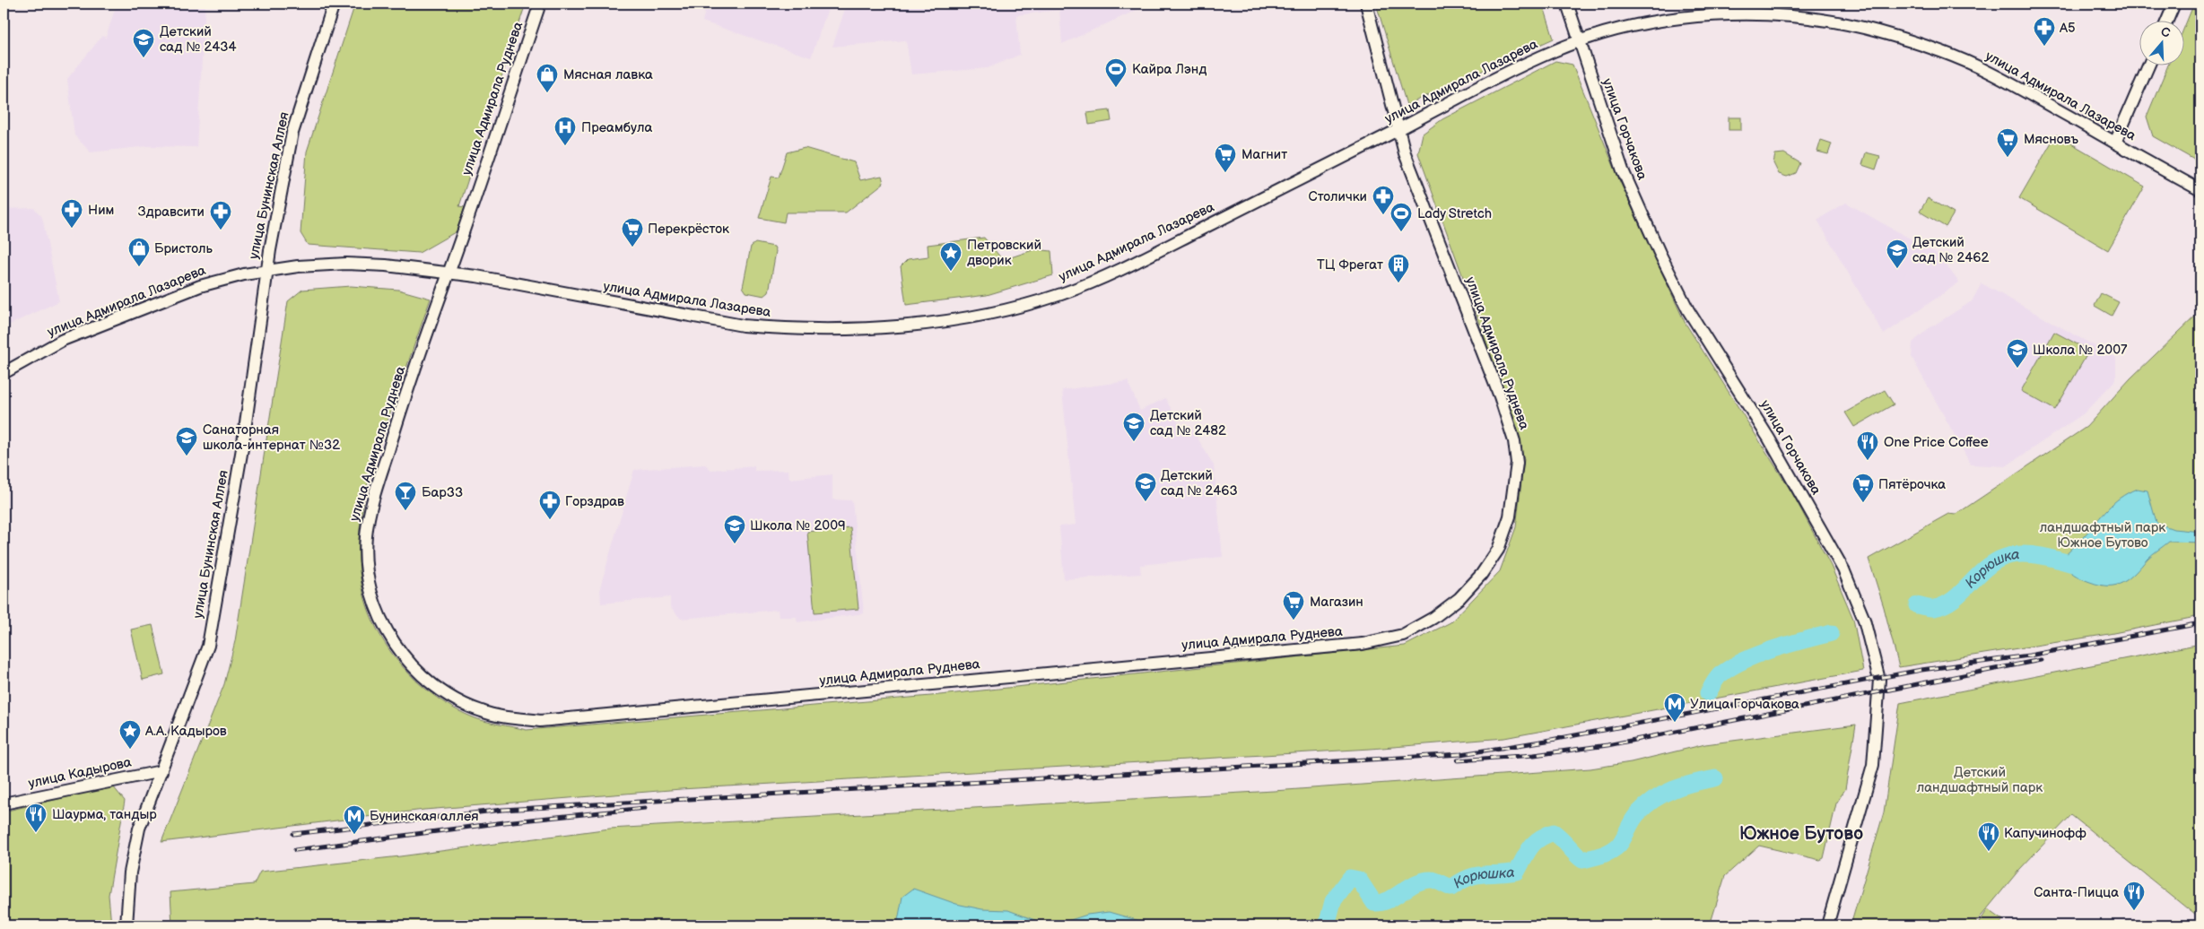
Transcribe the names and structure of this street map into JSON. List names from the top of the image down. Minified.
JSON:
{"streets":{"street":["улица Адмирала Лазарева","улица Адмирала Руднева","улица Горчакова","улица Бунинская Аллея","улица Кадырова"]},"crossings":[["улица Адмирала Лазарева","улица Адмирала Руднева"],["улица Адмирала Лазарева","улица Горчакова"],["улица Адмирала Лазарева","улица Бунинская Аллея"],["улица Бунинская Аллея","улица Кадырова"]],"districts":["Южное Бутово"],"water":["Корюшка"],"parks":["ландшафтный парк Южное Бутово","Детский ландшафтный парк"],"places":{"pharmacy":["А5","Столички","Ним","Здравсити","Горздрав"],"school or university":["Детский сад № 2434","Детский сад № 2462","Школа № 2007","Детский сад № 2482","Санаторная школа-интернат №32","Детский сад № 2463","Школа № 2009"],"sports":["Кайра Лэнд","Lady Stretch"],"shop":["Мясная лавка","Бристоль"],"hospital":["Преамбула"],"supermarket":["Мясновъ","Магнит","Перекрёсток","Пятёрочка","Магазин"],"place":["Петровский дворик","А.А. Кадыров"],"building":["ТЦ Фрегат"],"restaurant":["One Price Coffee","Шаурма, тандыр","Капучинофф","Санта-Пицца"],"bar":["Бар33"],"metro station":["Улица Горчакова","Бунинская аллея"]},"north":"top"}
